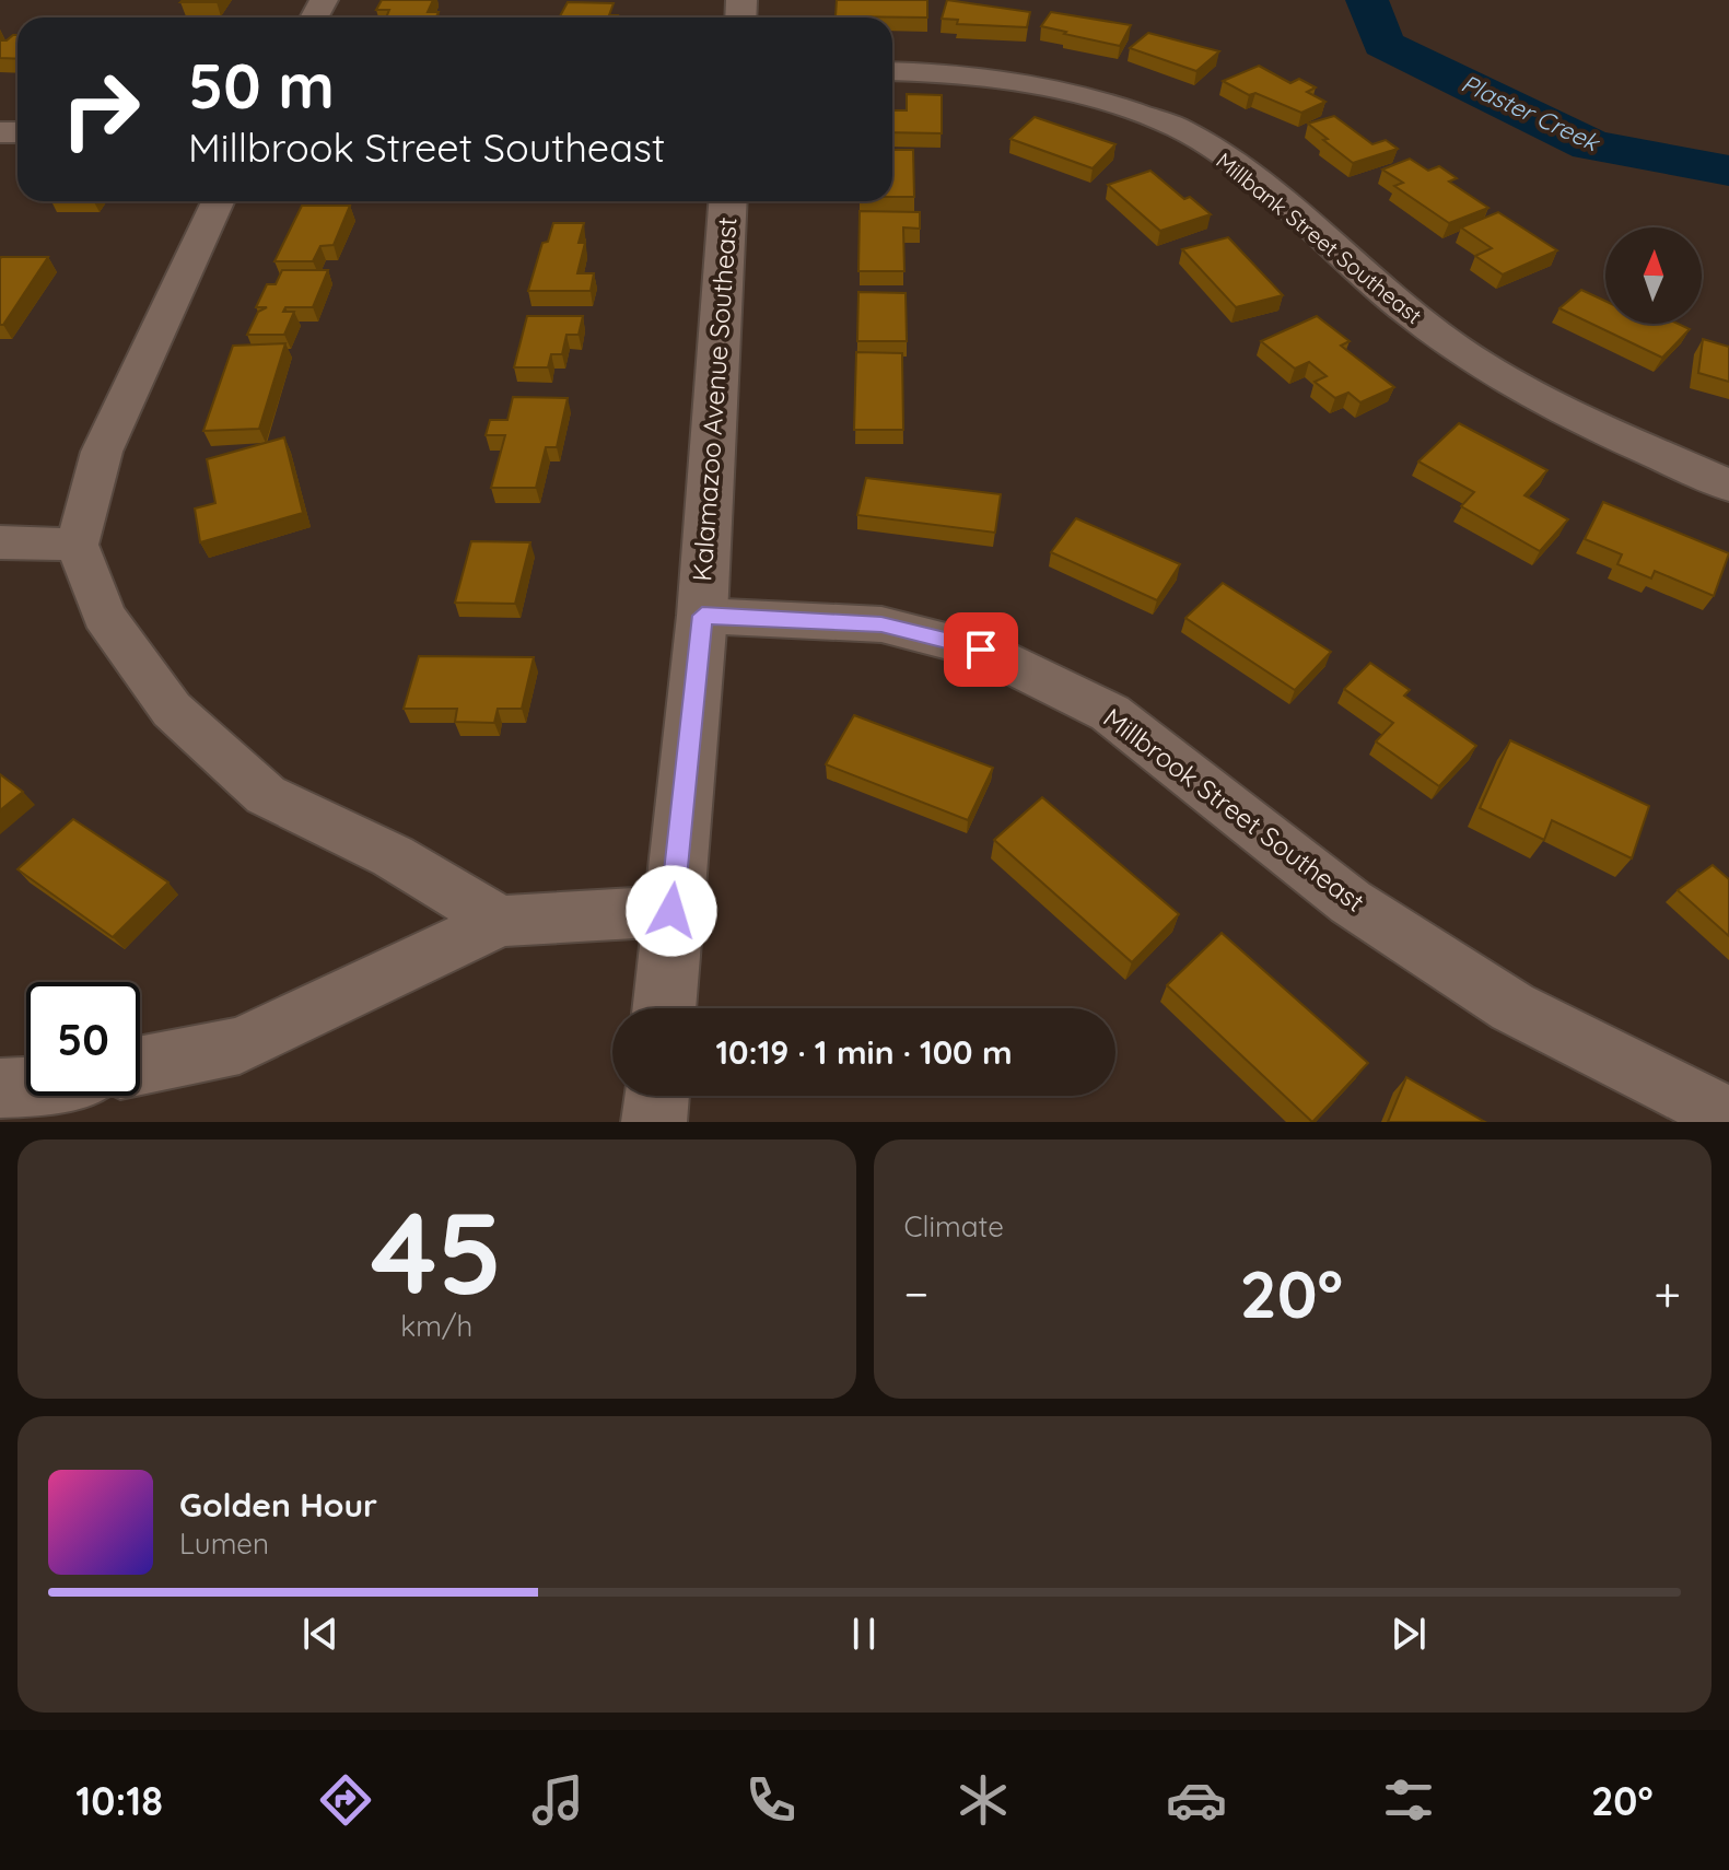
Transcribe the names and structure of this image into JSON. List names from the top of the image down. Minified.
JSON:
{"streets":{"main road":["Kalamazoo Avenue Southeast"],"street":["Millbank Street Southeast","Millbrook Street Southeast"]},"crossings":[["Kalamazoo Avenue Southeast","Millbrook Street Southeast"]],"water":["Plaster Creek"],"north":"top","page":{"turn":["50 m","Millbrook Street Southeast"],"limit":"50","trip":"10:19 · 1 min · 100 m","tile":[["45","km/h"],"Climate"],"heat":["−","20°","+"],"song":["Golden Hour","Lumen"],"tabs":["10:18","20°"]}}
